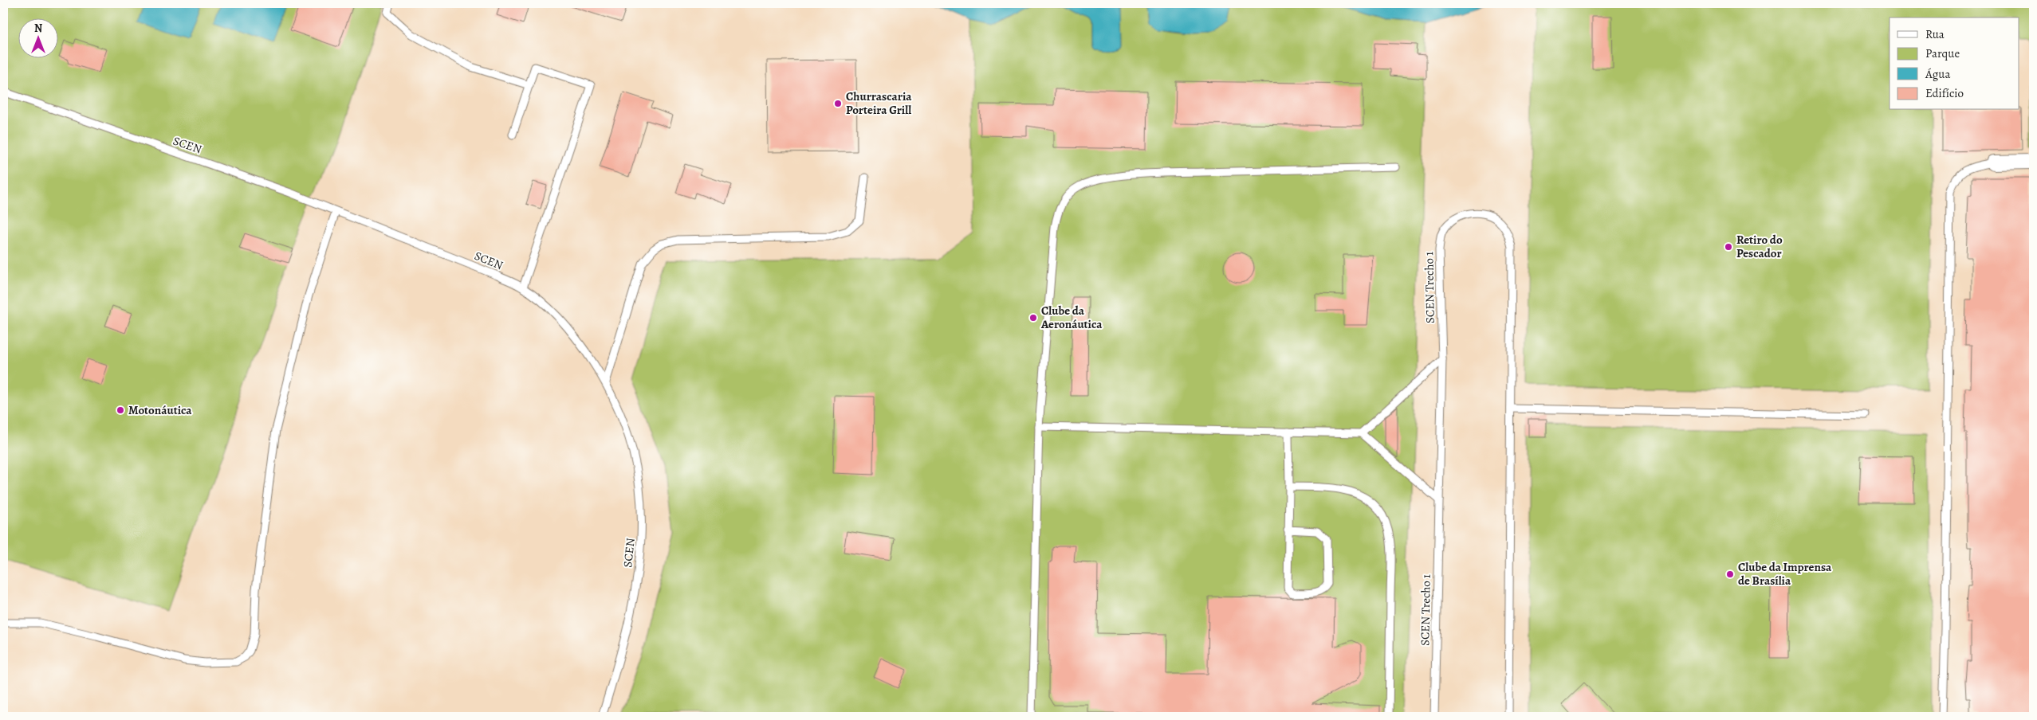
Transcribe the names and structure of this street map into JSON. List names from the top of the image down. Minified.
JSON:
{"streets":{"lane":["SCEN","SCEN Trecho 1"]},"places":["Churrascaria Porteira Grill","Retiro do Pescador","Clube da Aeronáutica","Motonáutica","Clube da Imprensa de Brasília"],"legend":["Rua","Parque","Água","Edifício"],"north":"top"}
